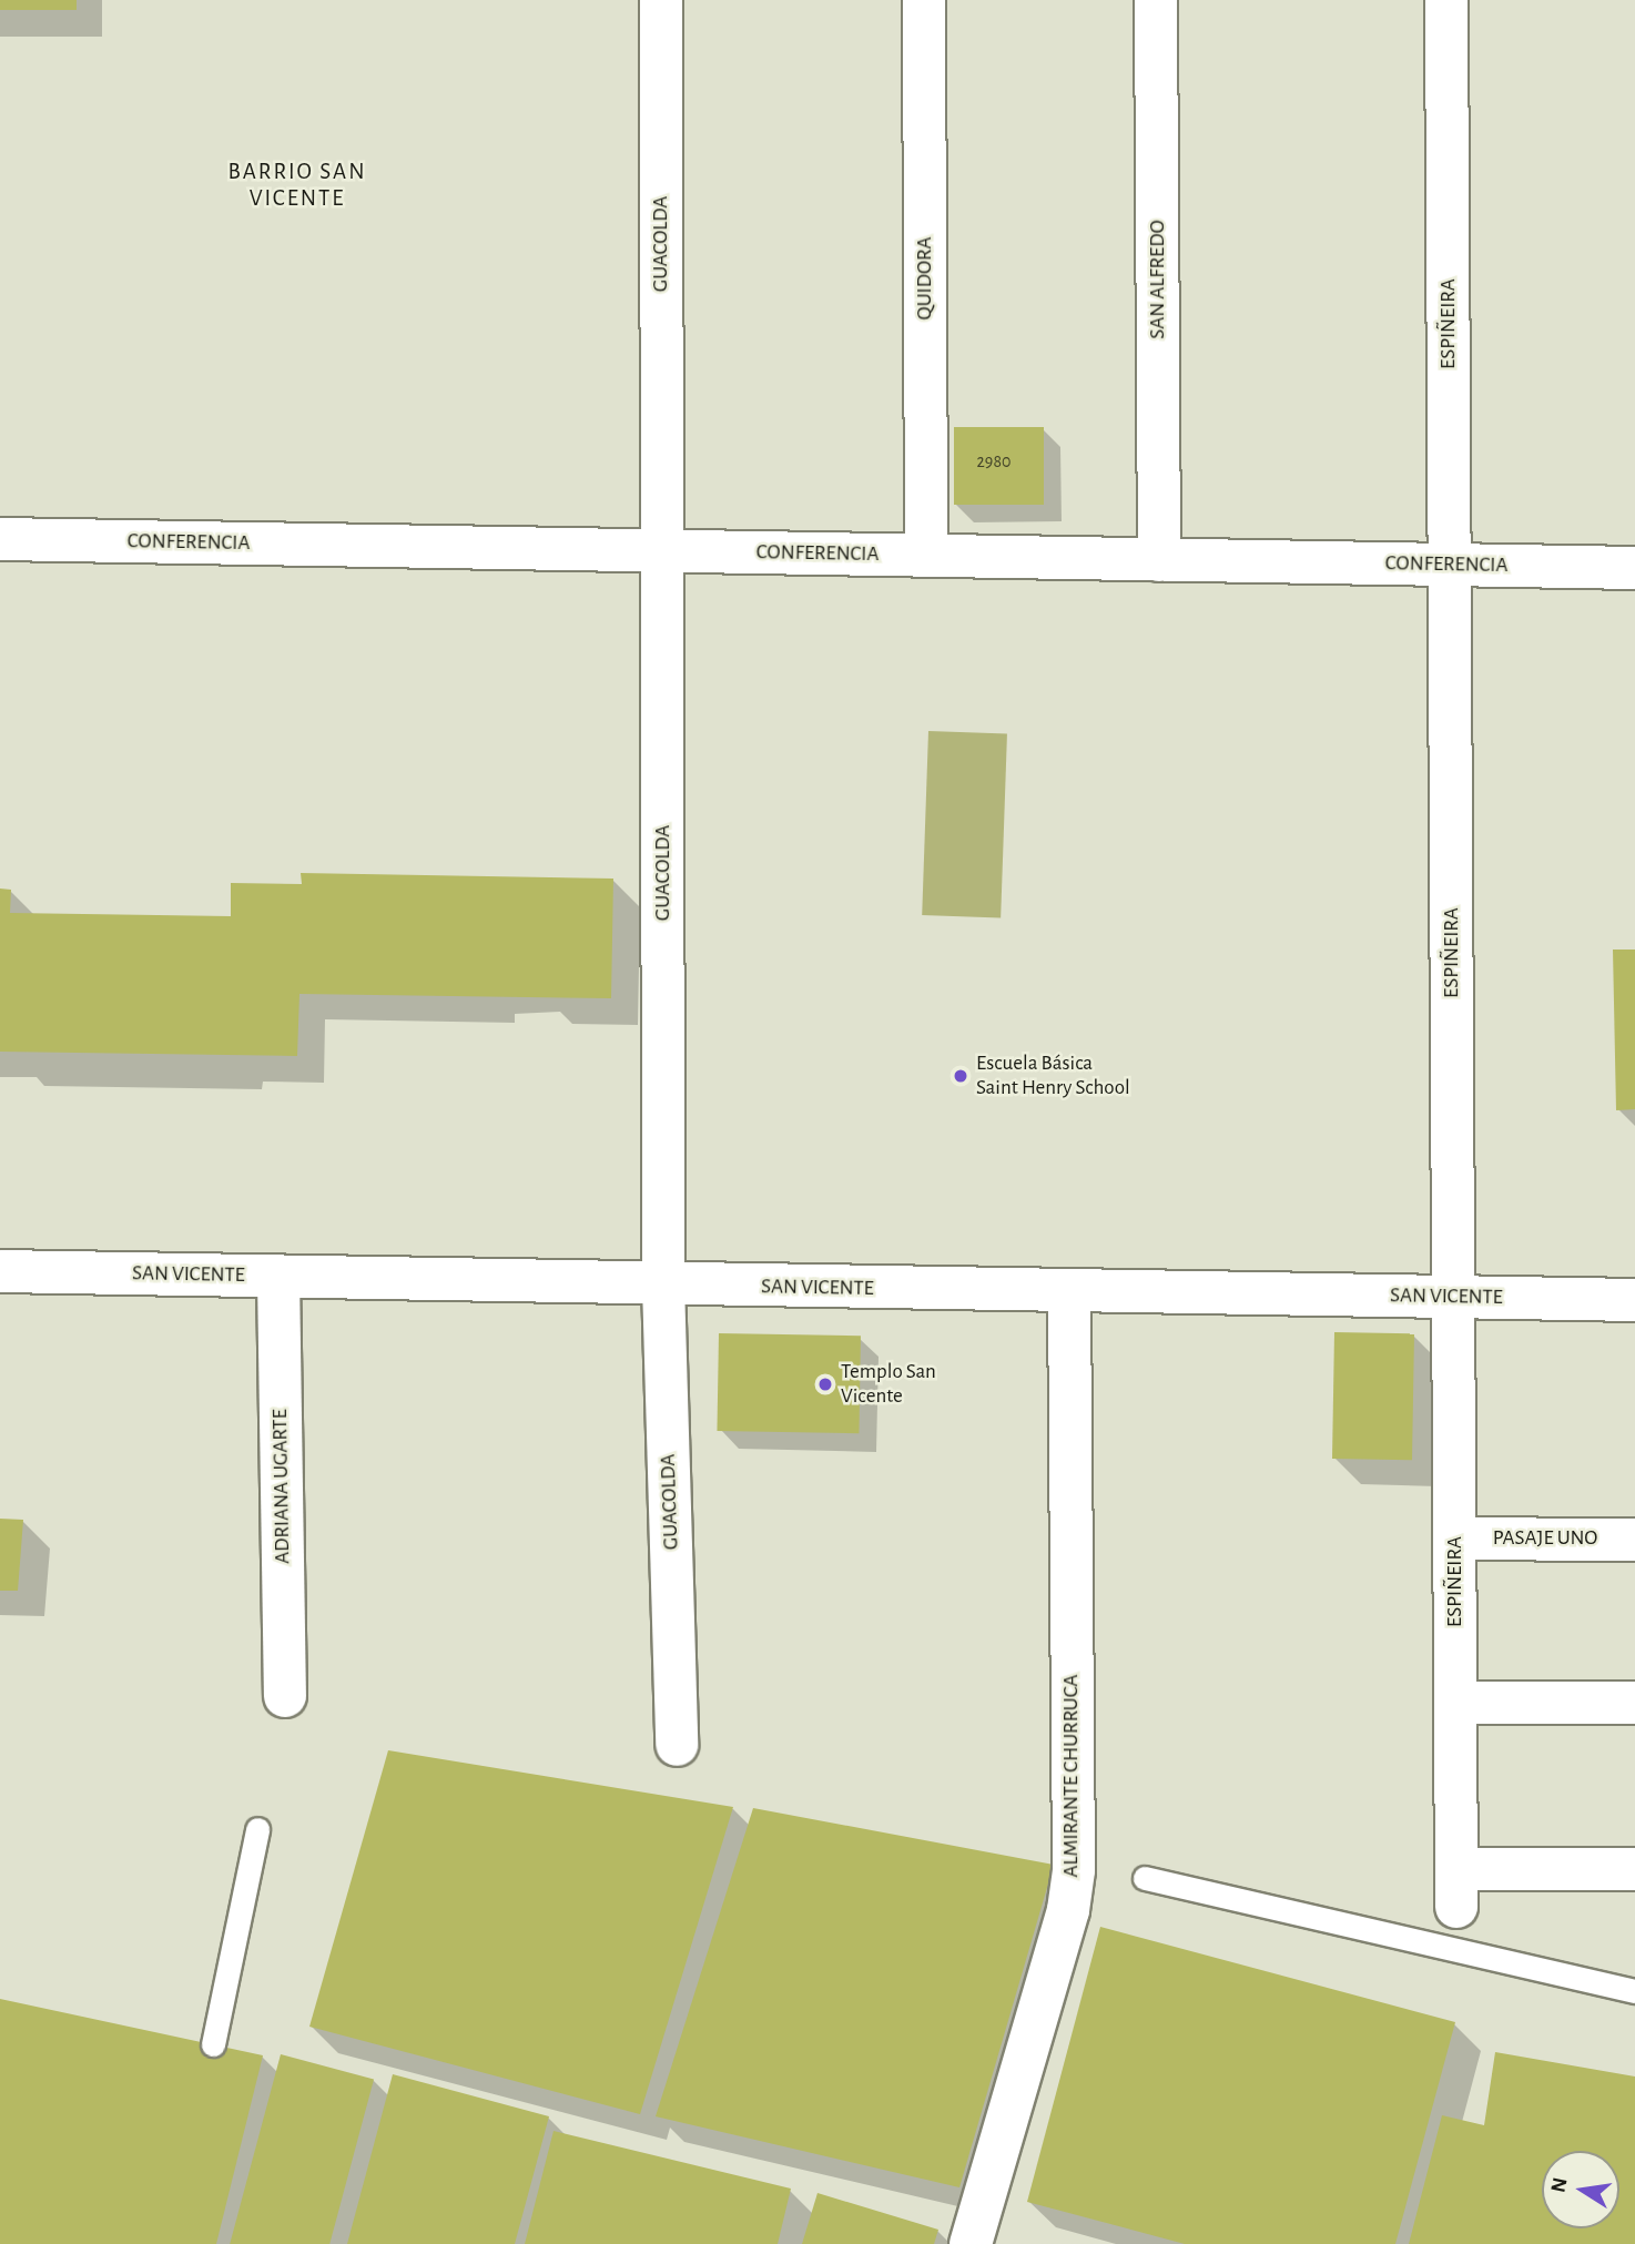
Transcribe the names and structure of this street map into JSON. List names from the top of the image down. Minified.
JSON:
{"streets":{"street":["GUACOLDA","QUIDORA","SAN ALFREDO","ESPIÑEIRA","CONFERENCIA","SAN VICENTE","ADRIANA UGARTE","PASAJE UNO","ALMIRANTE CHURRUCA"]},"crossings":[["GUACOLDA","CONFERENCIA"],["GUACOLDA","SAN VICENTE"],["QUIDORA","CONFERENCIA"],["SAN ALFREDO","CONFERENCIA"],["ESPIÑEIRA","CONFERENCIA"],["ESPIÑEIRA","SAN VICENTE"],["ESPIÑEIRA","PASAJE UNO"],["SAN VICENTE","ADRIANA UGARTE"],["SAN VICENTE","ALMIRANTE CHURRUCA"]],"districts":["BARRIO SAN VICENTE"],"places":["Escuela Básica Saint Henry School","Templo San Vicente"],"house_numbers":["2980"],"north":"left"}
